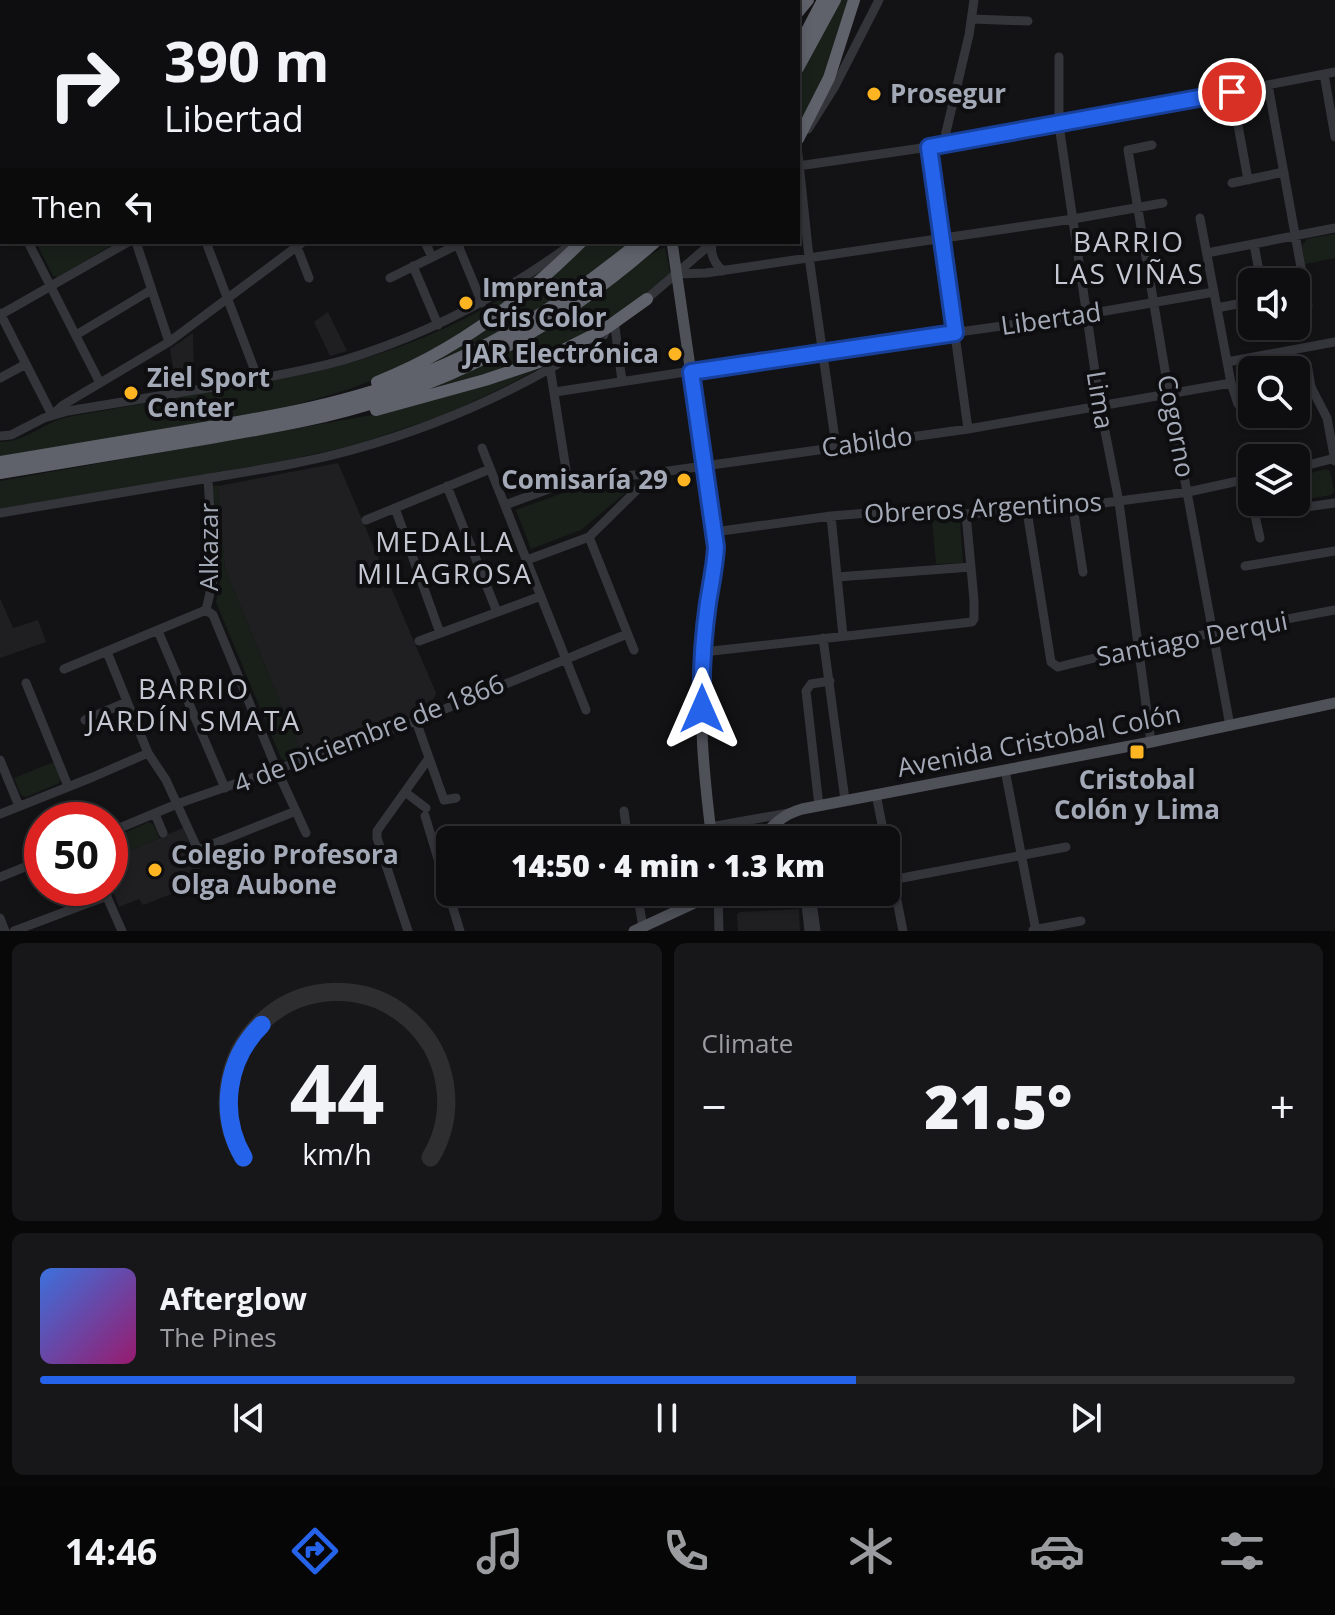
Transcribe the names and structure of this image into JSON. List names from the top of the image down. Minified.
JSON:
{"streets":{"main road":["Avenida Cristobal Colón"],"street":["Libertad","Lima","Cogorno","Cabildo","Obreros Argentinos","Alkazar","Santiago Derqui","4 de Diciembre de 1866"]},"crossings":[["Libertad","Lima"],["Libertad","Cogorno"],["Lima","Cabildo"],["Lima","Obreros Argentinos"],["Lima","Santiago Derqui"],["Lima","Avenida Cristobal Colón"],["Cogorno","Cabildo"],["Cogorno","Obreros Argentinos"],["Cogorno","Santiago Derqui"],["Cogorno","Avenida Cristobal Colón"],["Obreros Argentinos","Santiago Derqui"],["Alkazar","4 de Diciembre de 1866"]],"districts":["BARRIO LAS VIÑAS","MEDALLA MILAGROSA","BARRIO JARDÍN SMATA"],"places":{"other":["Prosegur","Imprenta Cris Color","JAR Electrónica","Ziel Sport Center","Comisaría 29","Colegio Profesora Olga Aubone"],"transit":["Cristobal Colón y Lima"]},"page":{"turn":["390 m","Libertad"],"then":"Then","limit":"50","trip":"14:50 · 4 min · 1.3 km","tile":"Climate","heat":["−","21.5°","+"],"song":["Afterglow","The Pines"],"tabs":"14:46","gauge":["44","km/h"]}}
